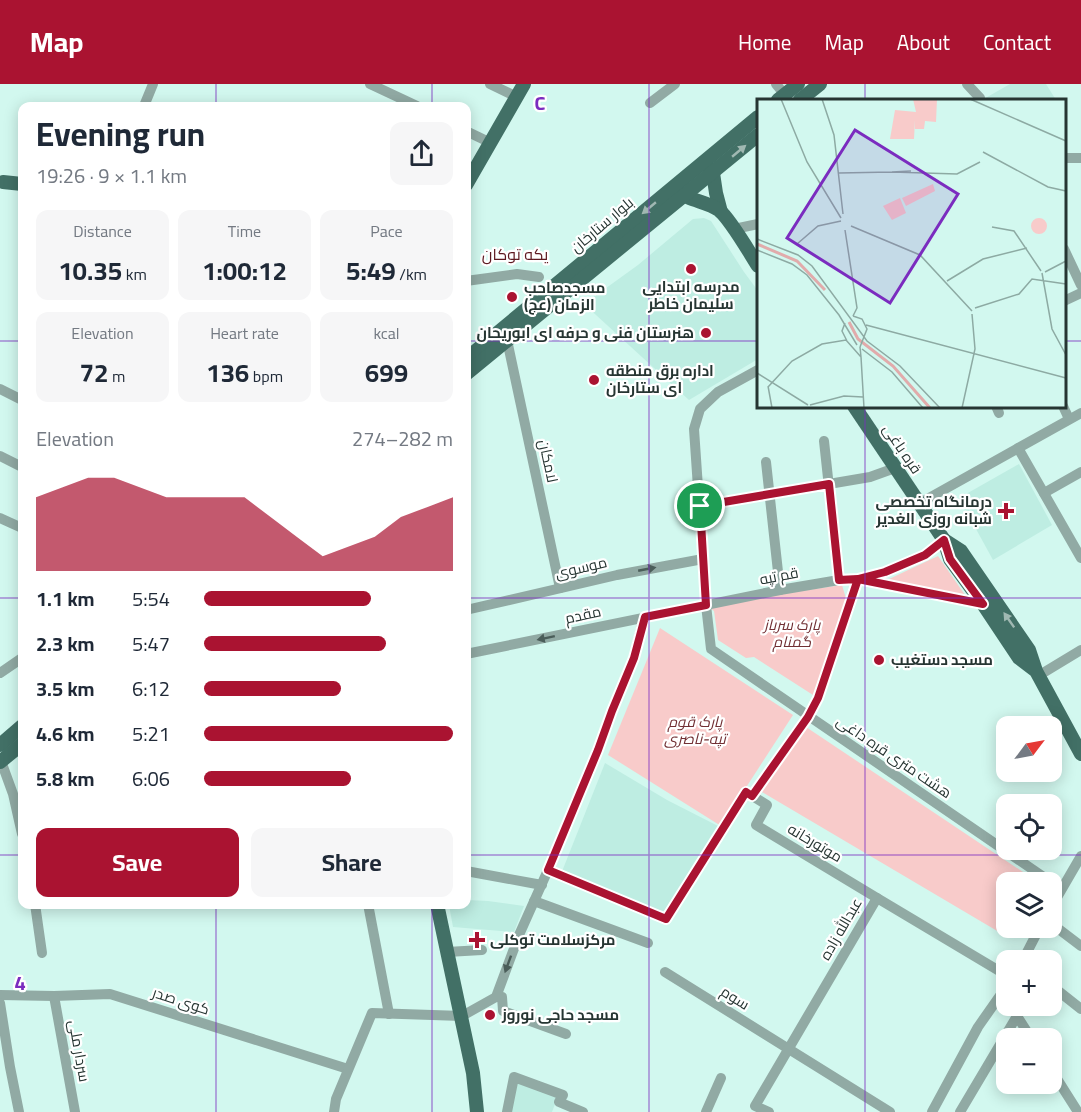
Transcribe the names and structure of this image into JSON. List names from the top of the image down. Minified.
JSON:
{"streets":{"main road":["بلوار ستارخان","قره باغی"],"street":["لامکان","موسوی","قم تپه","مقدم","هشت متری قره داغی","موتورخانه","عبدالله زاده","سوم","کوی صدر","سردار ملی"]},"crossings":[["بلوار ستارخان","لامکان"],["قره باغی","قم تپه"],["لامکان","موسوی"],["موسوی","هشت متری قره داغی"],["قم تپه","مقدم"],["قم تپه","هشت متری قره داغی"],["مقدم","هشت متری قره داغی"],["موتورخانه","عبدالله زاده"],["عبدالله زاده","سوم"],["کوی صدر","سردار ملی"]],"one_way":["موسوی","مقدم"],"districts":["یکه توکان"],"parks":["پارک سرباز گمنام","پارک قوم تپه-ناصری"],"places":{"other":["مدرسه ابتدایی سلیمان خاطر","مسجدصاحب الزمان (عج)","هنرستان فنی و حرفه ای ابوریحان","اداره برق منطقه ای ستارخان","مسجد دستغیب","مسجد حاجی نوروز"],"health":["درمانگاه تخصصی شبانه روزی الغدیر","مرکزسلامت توکلی"]},"north":"top right","page":{"header":"Map","nav":["Home","Map","About","Contact"],"heading":["Evening run","19:26 · 9 × 1.1 km"],"stats":[["Distance","10.35 km"],["Time","1:00:12"],["Pace","5:49 /km"],["Elevation","72 m"],["Heart rate","136 bpm"],["kcal","699"]],"chart":["Elevation","274–282 m"],"list":[{"name":"1.1 km","note":"5:54"},{"name":"2.3 km","note":"5:47"},{"name":"3.5 km","note":"6:12"},{"name":"4.6 km","note":"5:21"},{"name":"5.8 km","note":"6:06"}],"map_buttons":["+","−"],"buttons":["Save","Share"]},"grid":{"columns":["C"],"rows":["4"]}}
